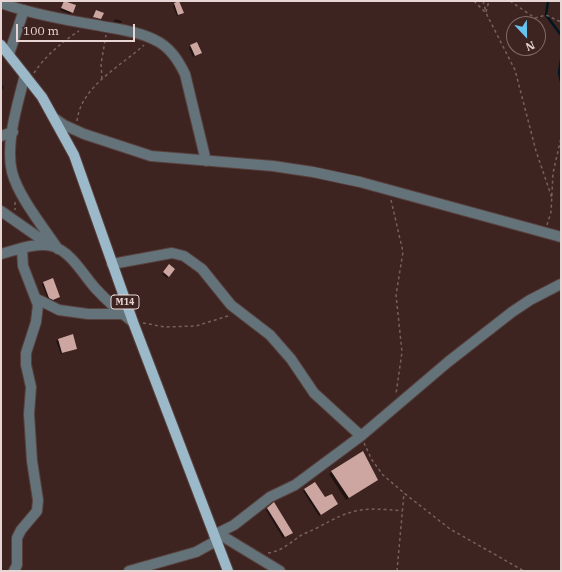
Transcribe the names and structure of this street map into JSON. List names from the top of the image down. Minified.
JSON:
{"streets":{"main road":["M14"]},"scale_bar":"100 m","north":"bottom"}
